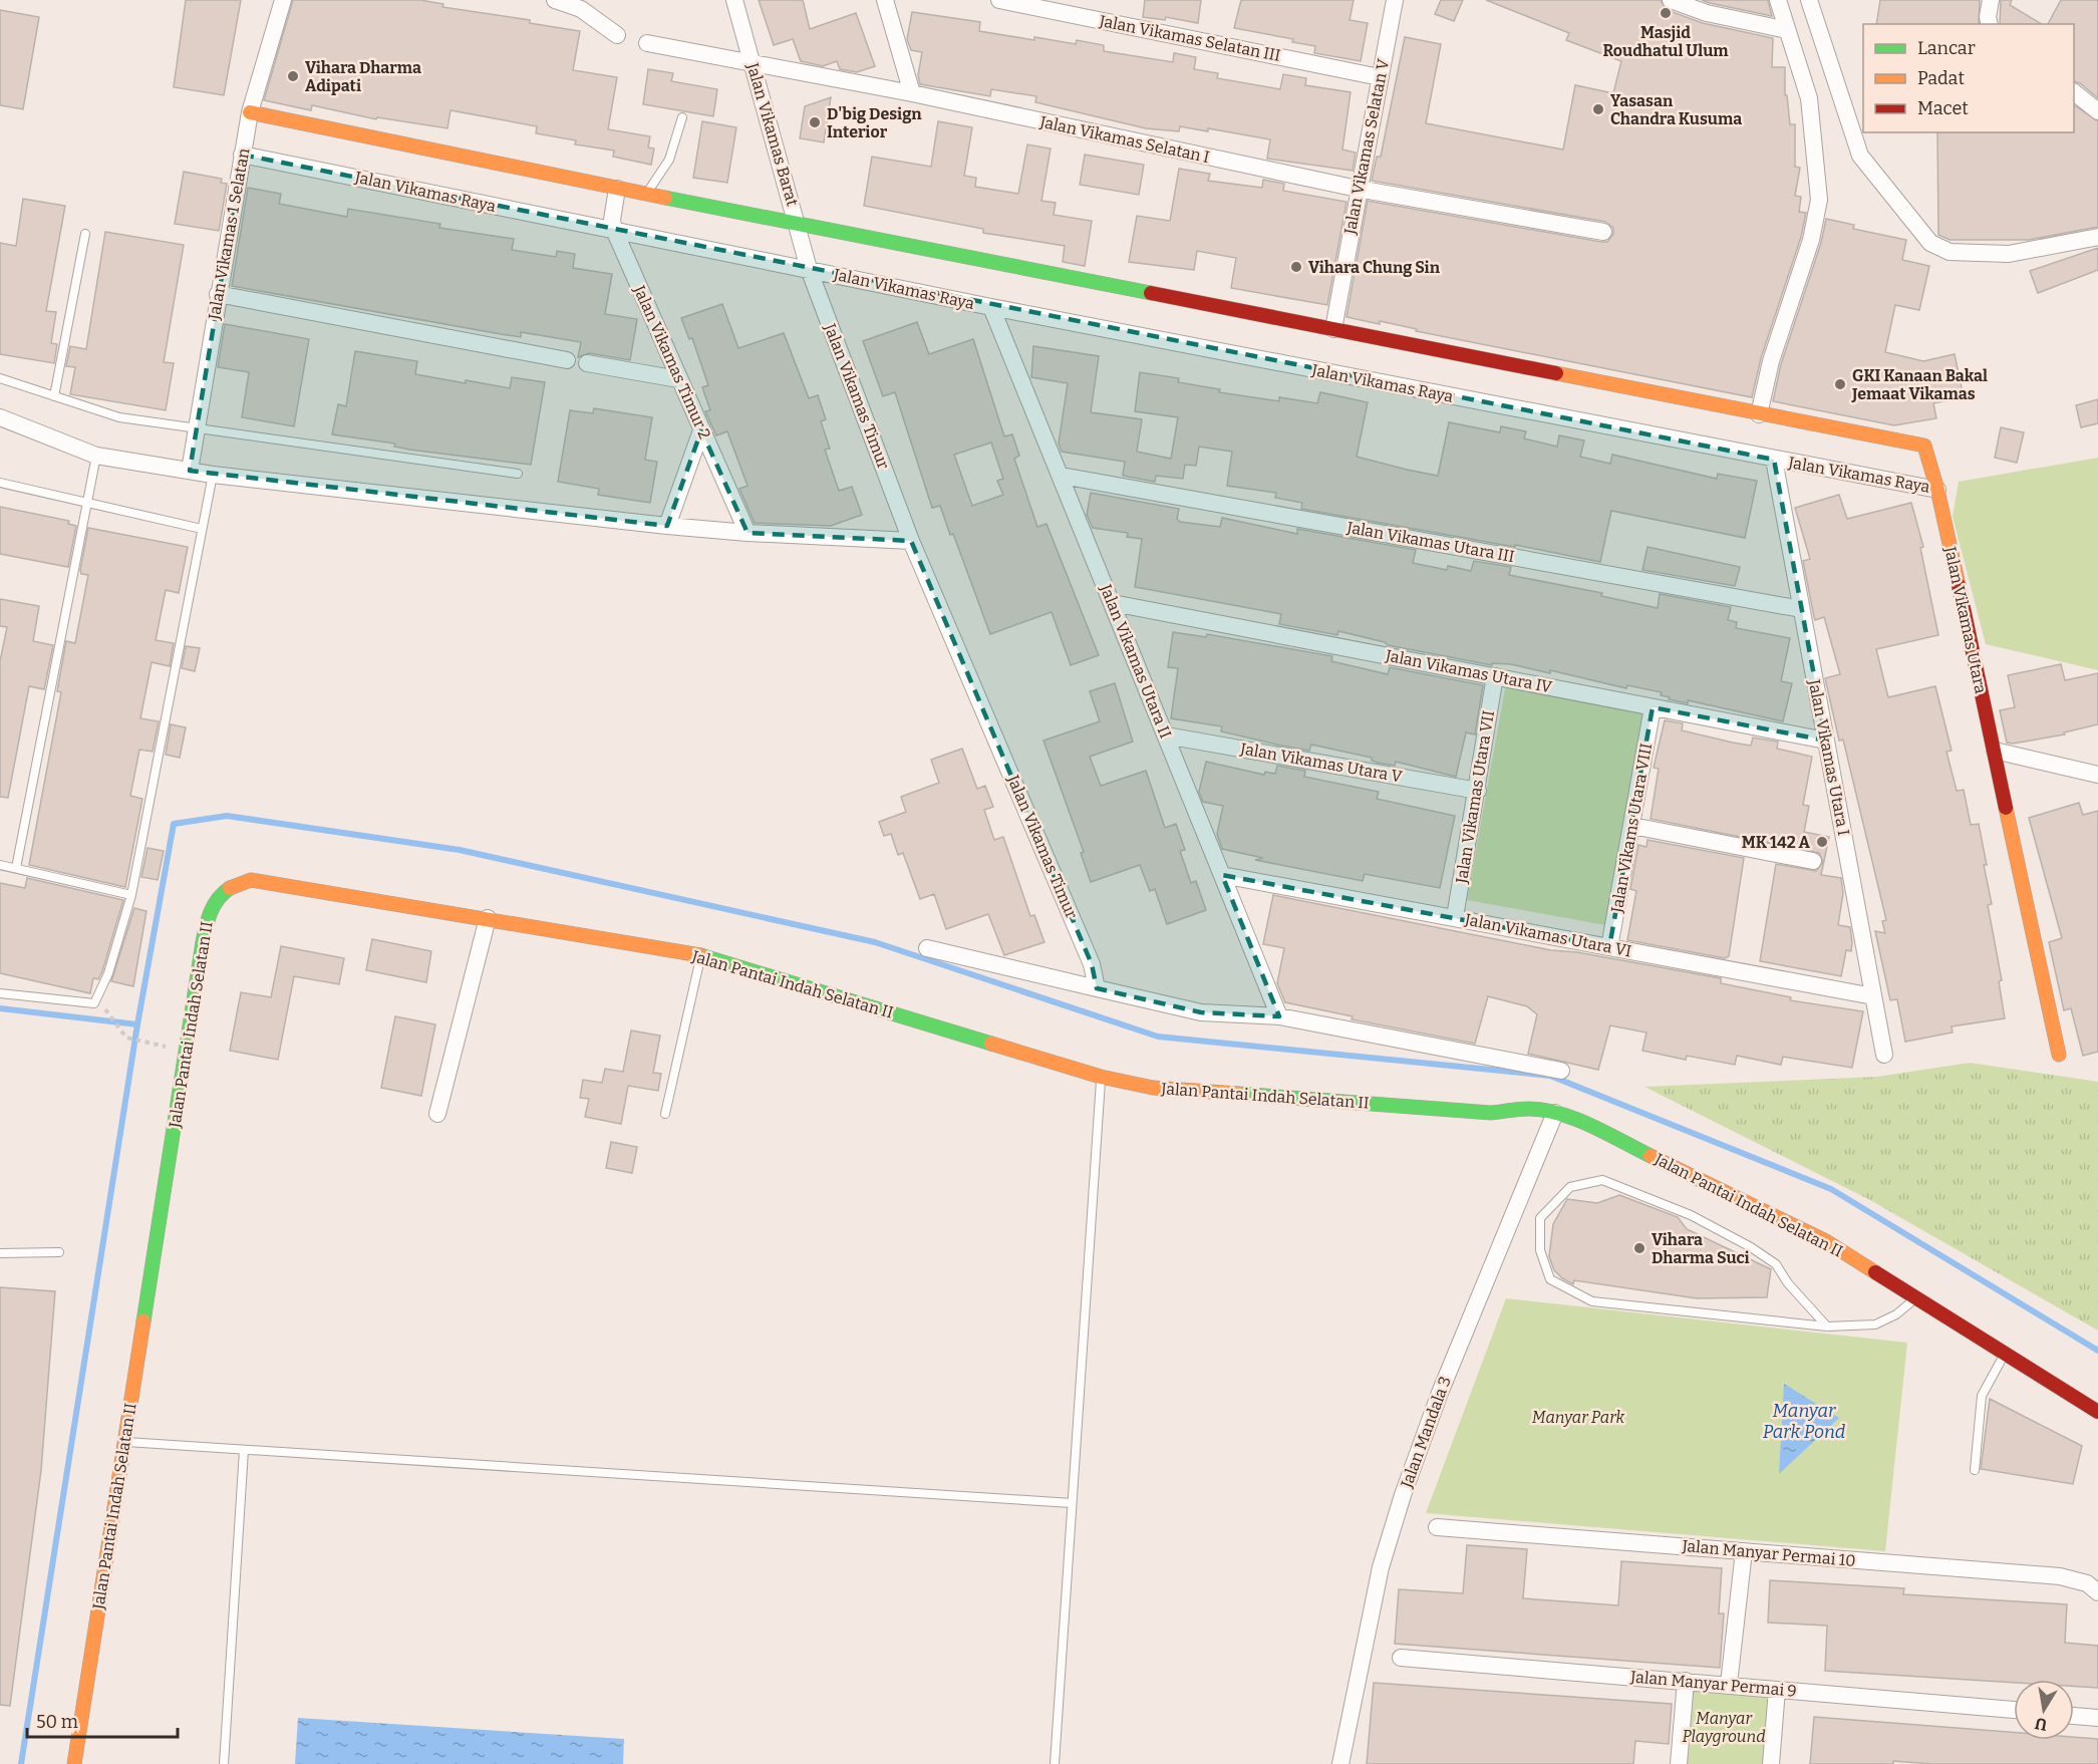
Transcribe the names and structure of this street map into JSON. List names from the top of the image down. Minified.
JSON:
{"streets":{"street":["Jalan Vikamas Selatan III","Jalan Vikamas Barat","Jalan Vikamas Selatan I","Jalan Vikamas Selatan V","Jalan Vikamas Raya","Jalan Vikamas 1 Selatan","Jalan Vikamas Timur 2","Jalan Vikamas Timur","Jalan Vikamas Utara III","Jalan Vikamas Utara","Jalan Vikamas Utara II","Jalan Vikamas Utara IV","Jalan Vikamas Utara I","Jalan Vikamas Utara V","Jalan Vikamas Utara VII","Jalan Vikams Utara VIII","Jalan Vikamas Utara VI","Jalan Pantai Indah Selatan II","Jalan Mandala 3","Jalan Manyar Permai 10","Jalan Manyar Permai 9"]},"crossings":[["Jalan Vikamas Selatan III","Jalan Vikamas Selatan V"],["Jalan Vikamas Barat","Jalan Vikamas Selatan I"],["Jalan Vikamas Barat","Jalan Vikamas Raya"],["Jalan Vikamas Barat","Jalan Vikamas Timur"],["Jalan Vikamas Selatan I","Jalan Vikamas Selatan V"],["Jalan Vikamas Selatan V","Jalan Vikamas Raya"],["Jalan Vikamas Raya","Jalan Vikamas 1 Selatan"],["Jalan Vikamas Raya","Jalan Vikamas Timur 2"],["Jalan Vikamas Raya","Jalan Vikamas Timur"],["Jalan Vikamas Raya","Jalan Vikamas Utara"],["Jalan Vikamas Raya","Jalan Vikamas Utara II"],["Jalan Vikamas Raya","Jalan Vikamas Utara I"],["Jalan Vikamas Utara III","Jalan Vikamas Utara II"],["Jalan Vikamas Utara III","Jalan Vikamas Utara I"],["Jalan Vikamas Utara II","Jalan Vikamas Utara IV"],["Jalan Vikamas Utara II","Jalan Vikamas Utara V"],["Jalan Vikamas Utara II","Jalan Vikamas Utara VI"],["Jalan Vikamas Utara IV","Jalan Vikamas Utara I"],["Jalan Vikamas Utara IV","Jalan Vikamas Utara VII"],["Jalan Vikamas Utara IV","Jalan Vikams Utara VIII"],["Jalan Vikamas Utara I","Jalan Vikamas Utara VI"],["Jalan Vikamas Utara V","Jalan Vikamas Utara VII"],["Jalan Vikamas Utara VII","Jalan Vikamas Utara VI"],["Jalan Vikams Utara VIII","Jalan Vikamas Utara VI"],["Jalan Pantai Indah Selatan II","Jalan Mandala 3"]],"water":["Manyar Park Pond"],"parks":["Manyar Park","Manyar Playground"],"places":["Masjid Roudhatul Ulum","Vihara Dharma Adipati","Yasasan Chandra Kusuma","D'big Design Interior","Vihara Chung Sin","GKI Kanaan Bakal Jemaat Vikamas","MK 142 A","Vihara Dharma Suci"],"legend":["Lancar","Padat","Macet"],"scale_bar":"50 m","north":"bottom"}
